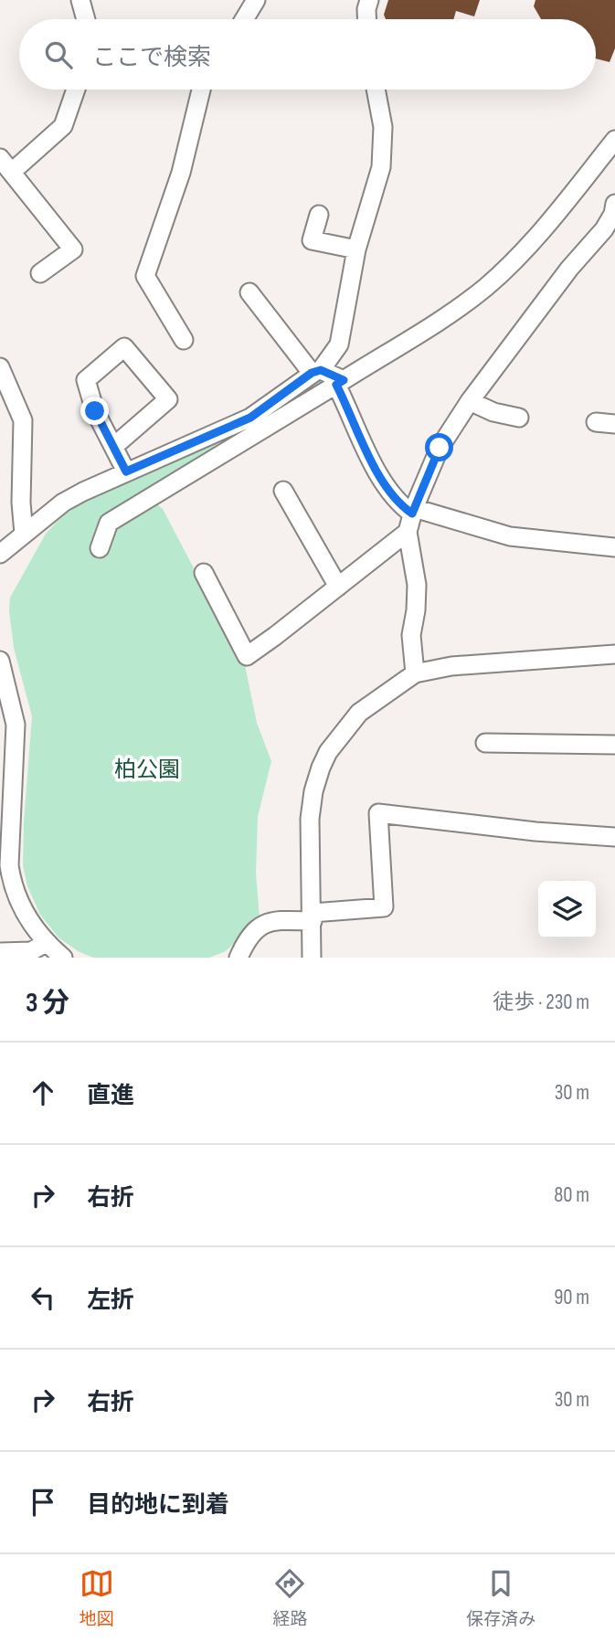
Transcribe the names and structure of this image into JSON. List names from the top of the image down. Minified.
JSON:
{"parks":["柏公園"],"page":{"search":"ここで検索","heading":["3 分","徒歩 · 230 m"],"list":[["直進","30 m"],["右折","80 m"],["左折","90 m"],["右折","30 m"],"目的地に到着"],"nav":["地図","経路","保存済み"]}}
